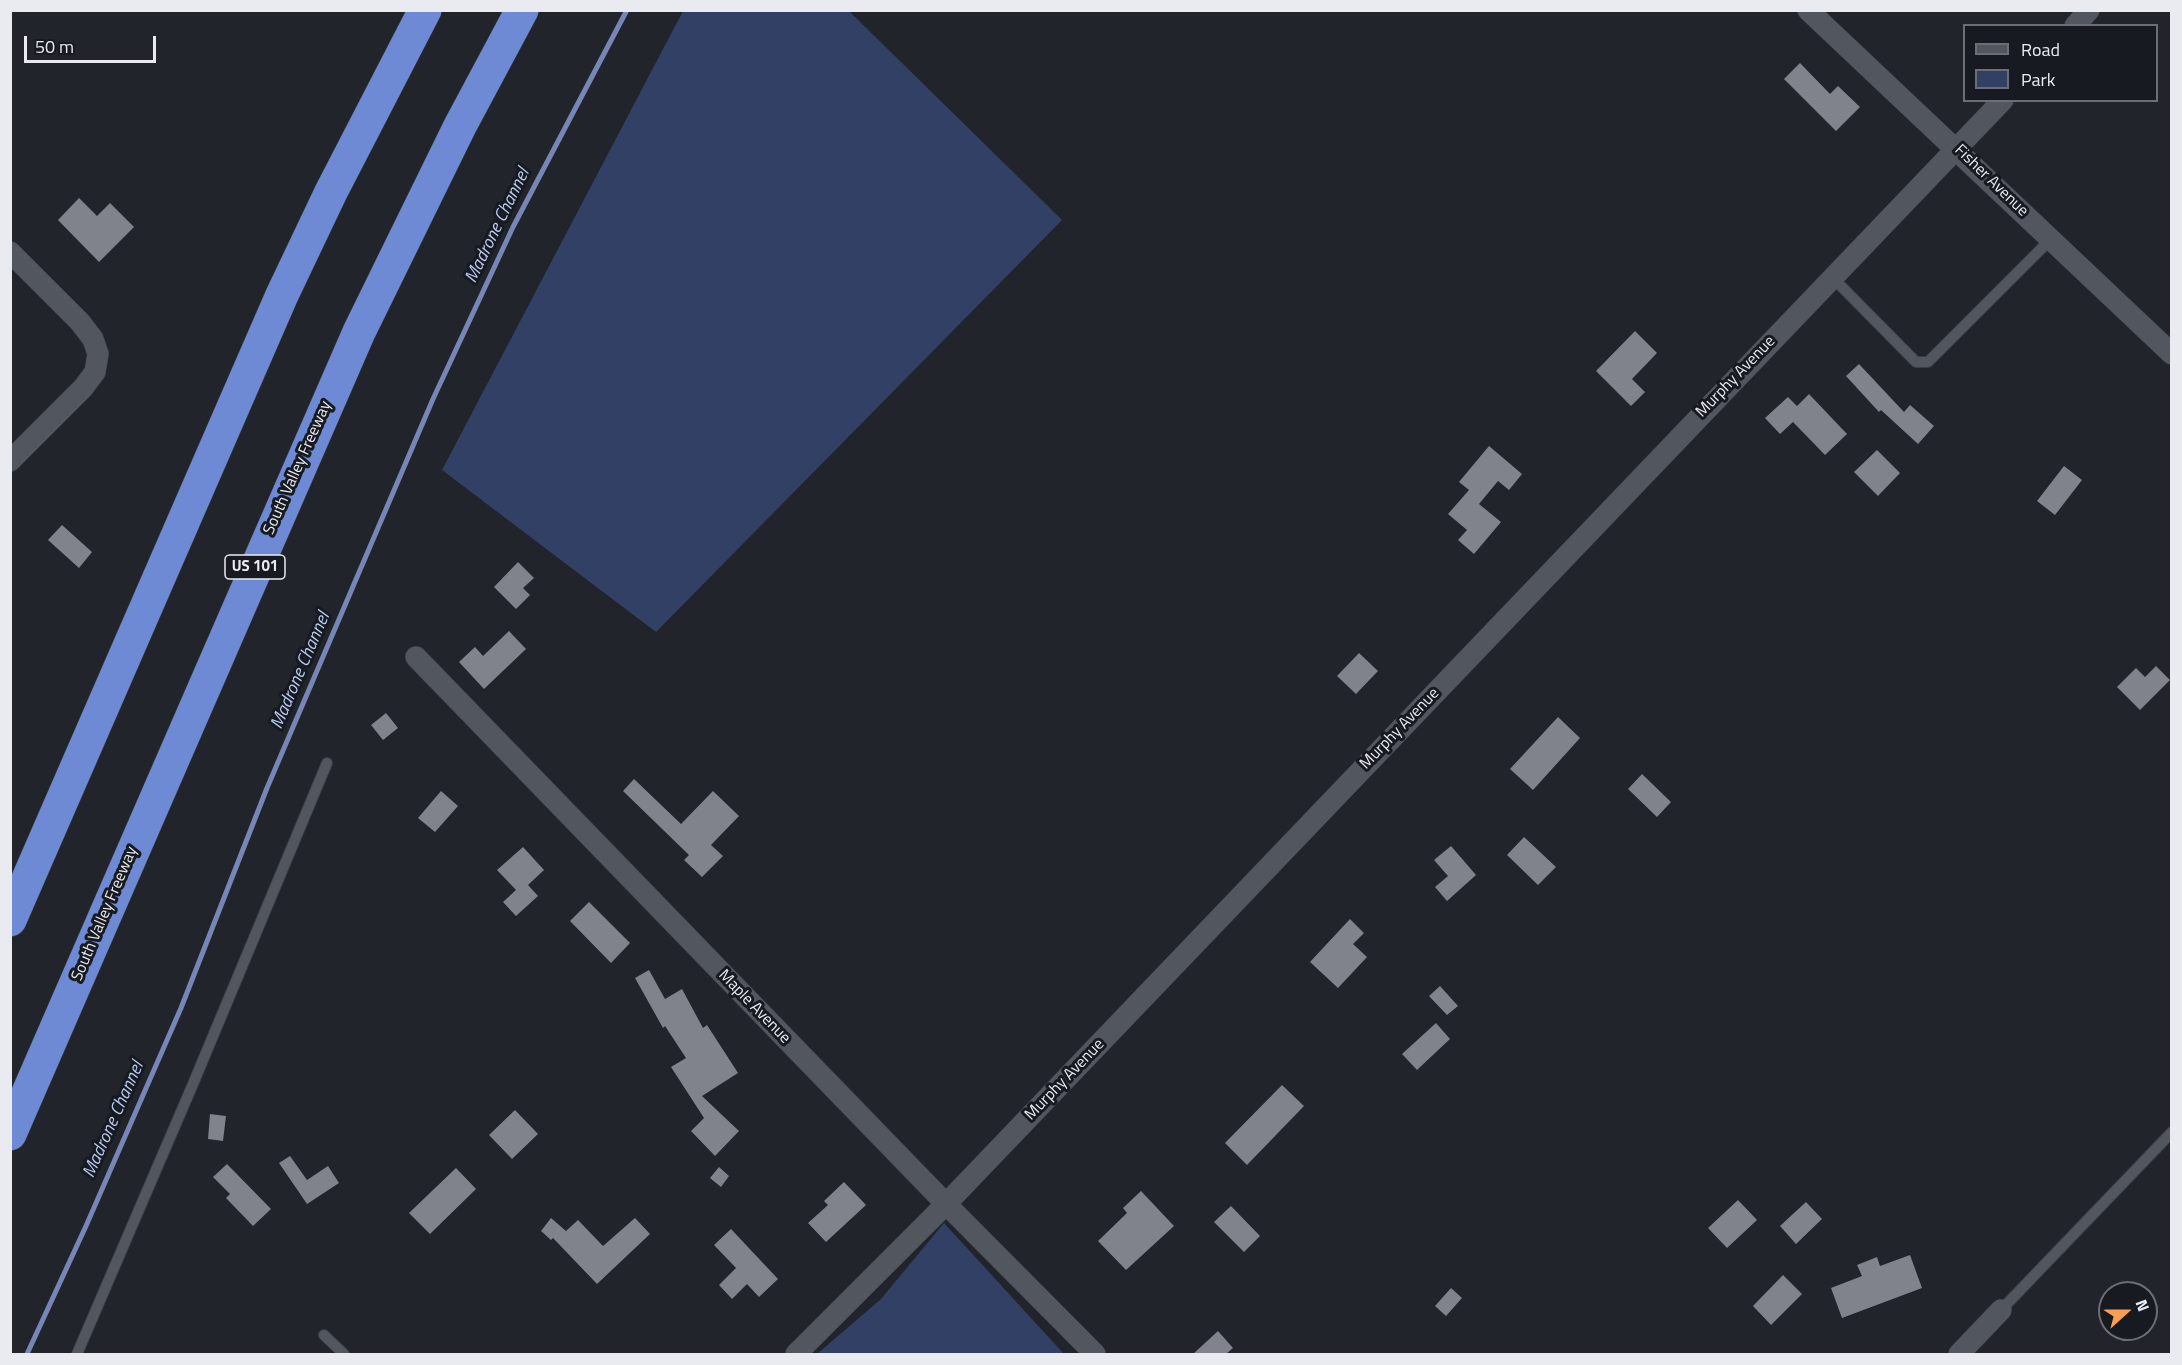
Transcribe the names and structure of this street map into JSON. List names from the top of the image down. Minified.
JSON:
{"streets":{"highway":["South Valley Freeway","US 101"],"street":["Fisher Avenue","Murphy Avenue","Maple Avenue"]},"crossings":[["Fisher Avenue","Murphy Avenue"],["Murphy Avenue","Maple Avenue"]],"water":["Madrone Channel"],"legend":["Road","Park"],"scale_bar":"50 m","north":"right"}
